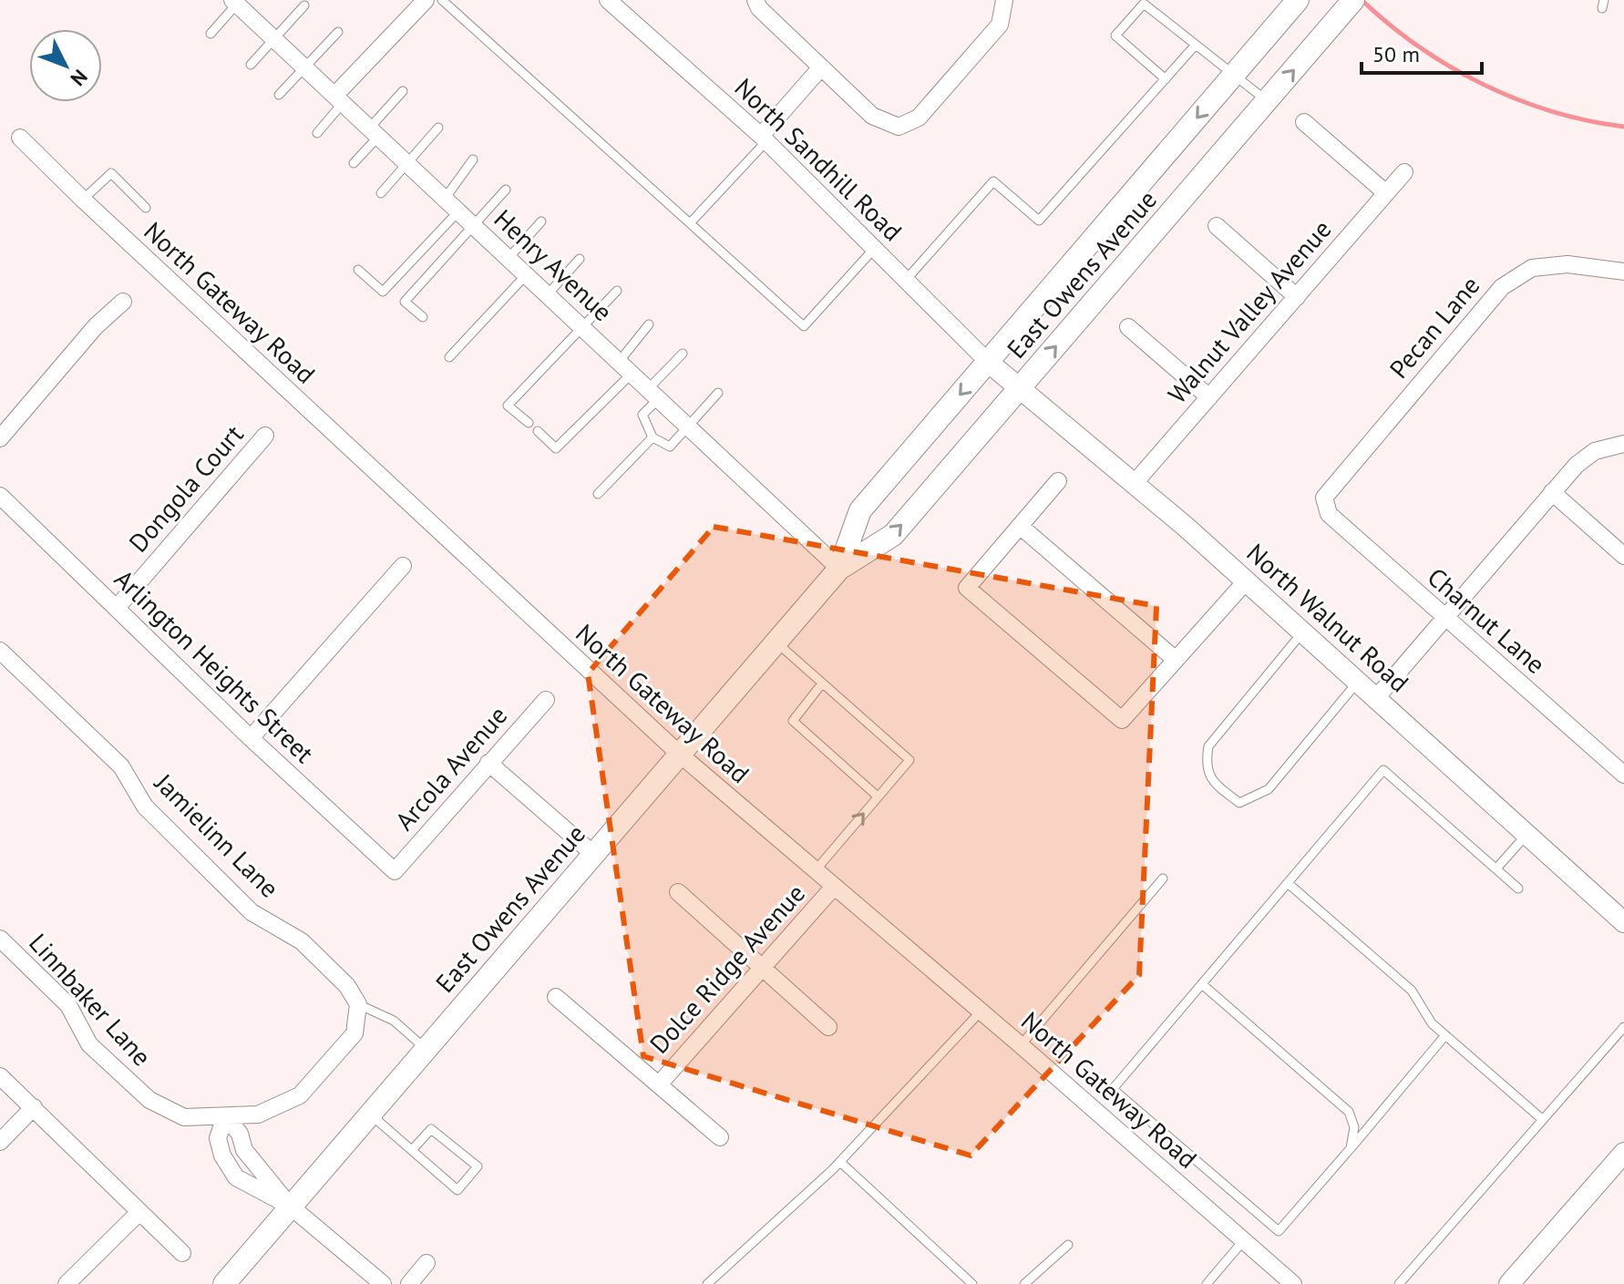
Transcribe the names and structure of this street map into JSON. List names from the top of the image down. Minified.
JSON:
{"streets":{"main road":["East Owens Avenue"],"street":["North Sandhill Road","Henry Avenue","North Gateway Road","Walnut Valley Avenue","Pecan Lane","Dongola Court","North Walnut Road","Charnut Lane","Arlington Heights Street","Arcola Avenue","Jamielinn Lane","Dolce Ridge Avenue","Linnbaker Lane"]},"crossings":[["North Sandhill Road","East Owens Avenue"],["North Sandhill Road","North Walnut Road"],["Henry Avenue","East Owens Avenue"],["East Owens Avenue","North Gateway Road"],["East Owens Avenue","North Walnut Road"],["North Gateway Road","Dolce Ridge Avenue"],["Walnut Valley Avenue","North Walnut Road"],["Pecan Lane","Charnut Lane"],["Dongola Court","Arlington Heights Street"],["Arlington Heights Street","Arcola Avenue"],["Jamielinn Lane","Linnbaker Lane"]],"scale_bar":"50 m","north":"bottom right"}
